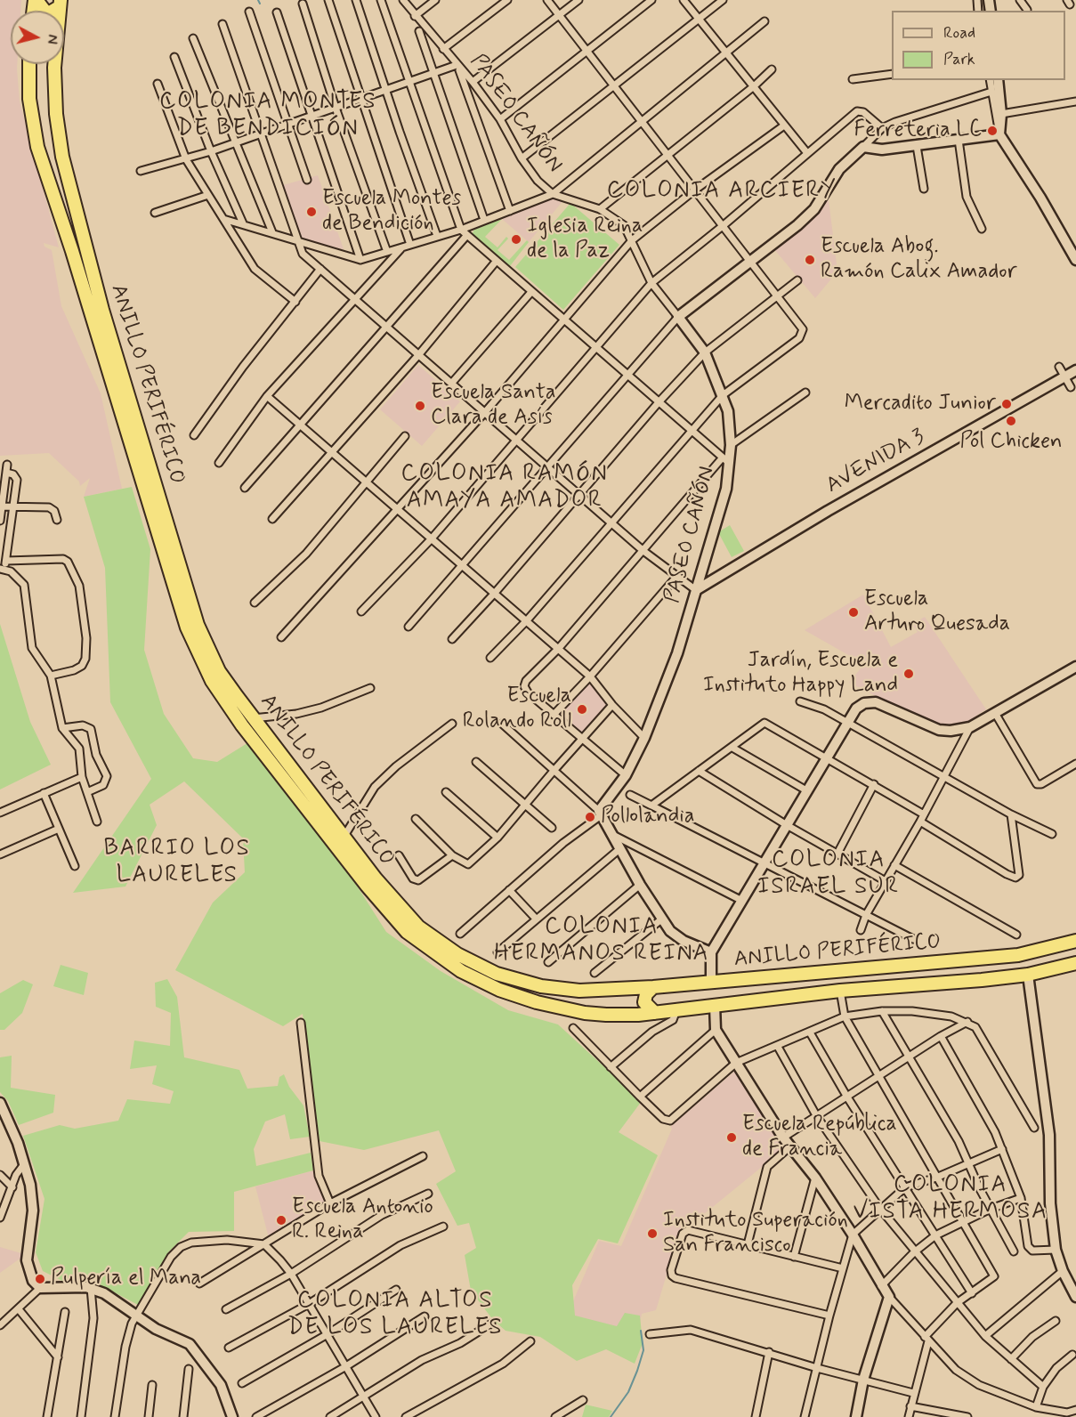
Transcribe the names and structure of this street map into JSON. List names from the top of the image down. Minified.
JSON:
{"streets":{"highway":["ANILLO PERIFÉRICO"],"street":["PASEO CAÑÓN","AVENIDA 3"]},"crossings":[["PASEO CAÑÓN","AVENIDA 3"]],"districts":["COLONIA MONTES DE BENDICIÓN","COLONIA ARCIERY","COLONIA RAMÓN AMAYA AMADOR","BARRIO LOS LAURELES","COLONIA ISRAEL SUR","COLONIA HERMANOS REINA","COLONIA VISTA HERMOSA","COLONIA ALTOS DE LOS LAURELES"],"places":["Ferreteria LC","Escuela Montes de Bendición","Iglesia Reina de la Paz","Escuela Abog. Ramón Calix Amador","Mercadito Junior","Escuela Santa Clara de Asís","Pol Chicken","Escuela Arturo Quesada","Jardín, Escuela e Instituto Happy Land","Escuela Rolando Roll","Pollolandia","Escuela República de Francia","Escuela Antonio R. Reina","Instituto Superación San Francisco","Pulpería el Mana"],"legend":["Road","Park"],"north":"right"}
